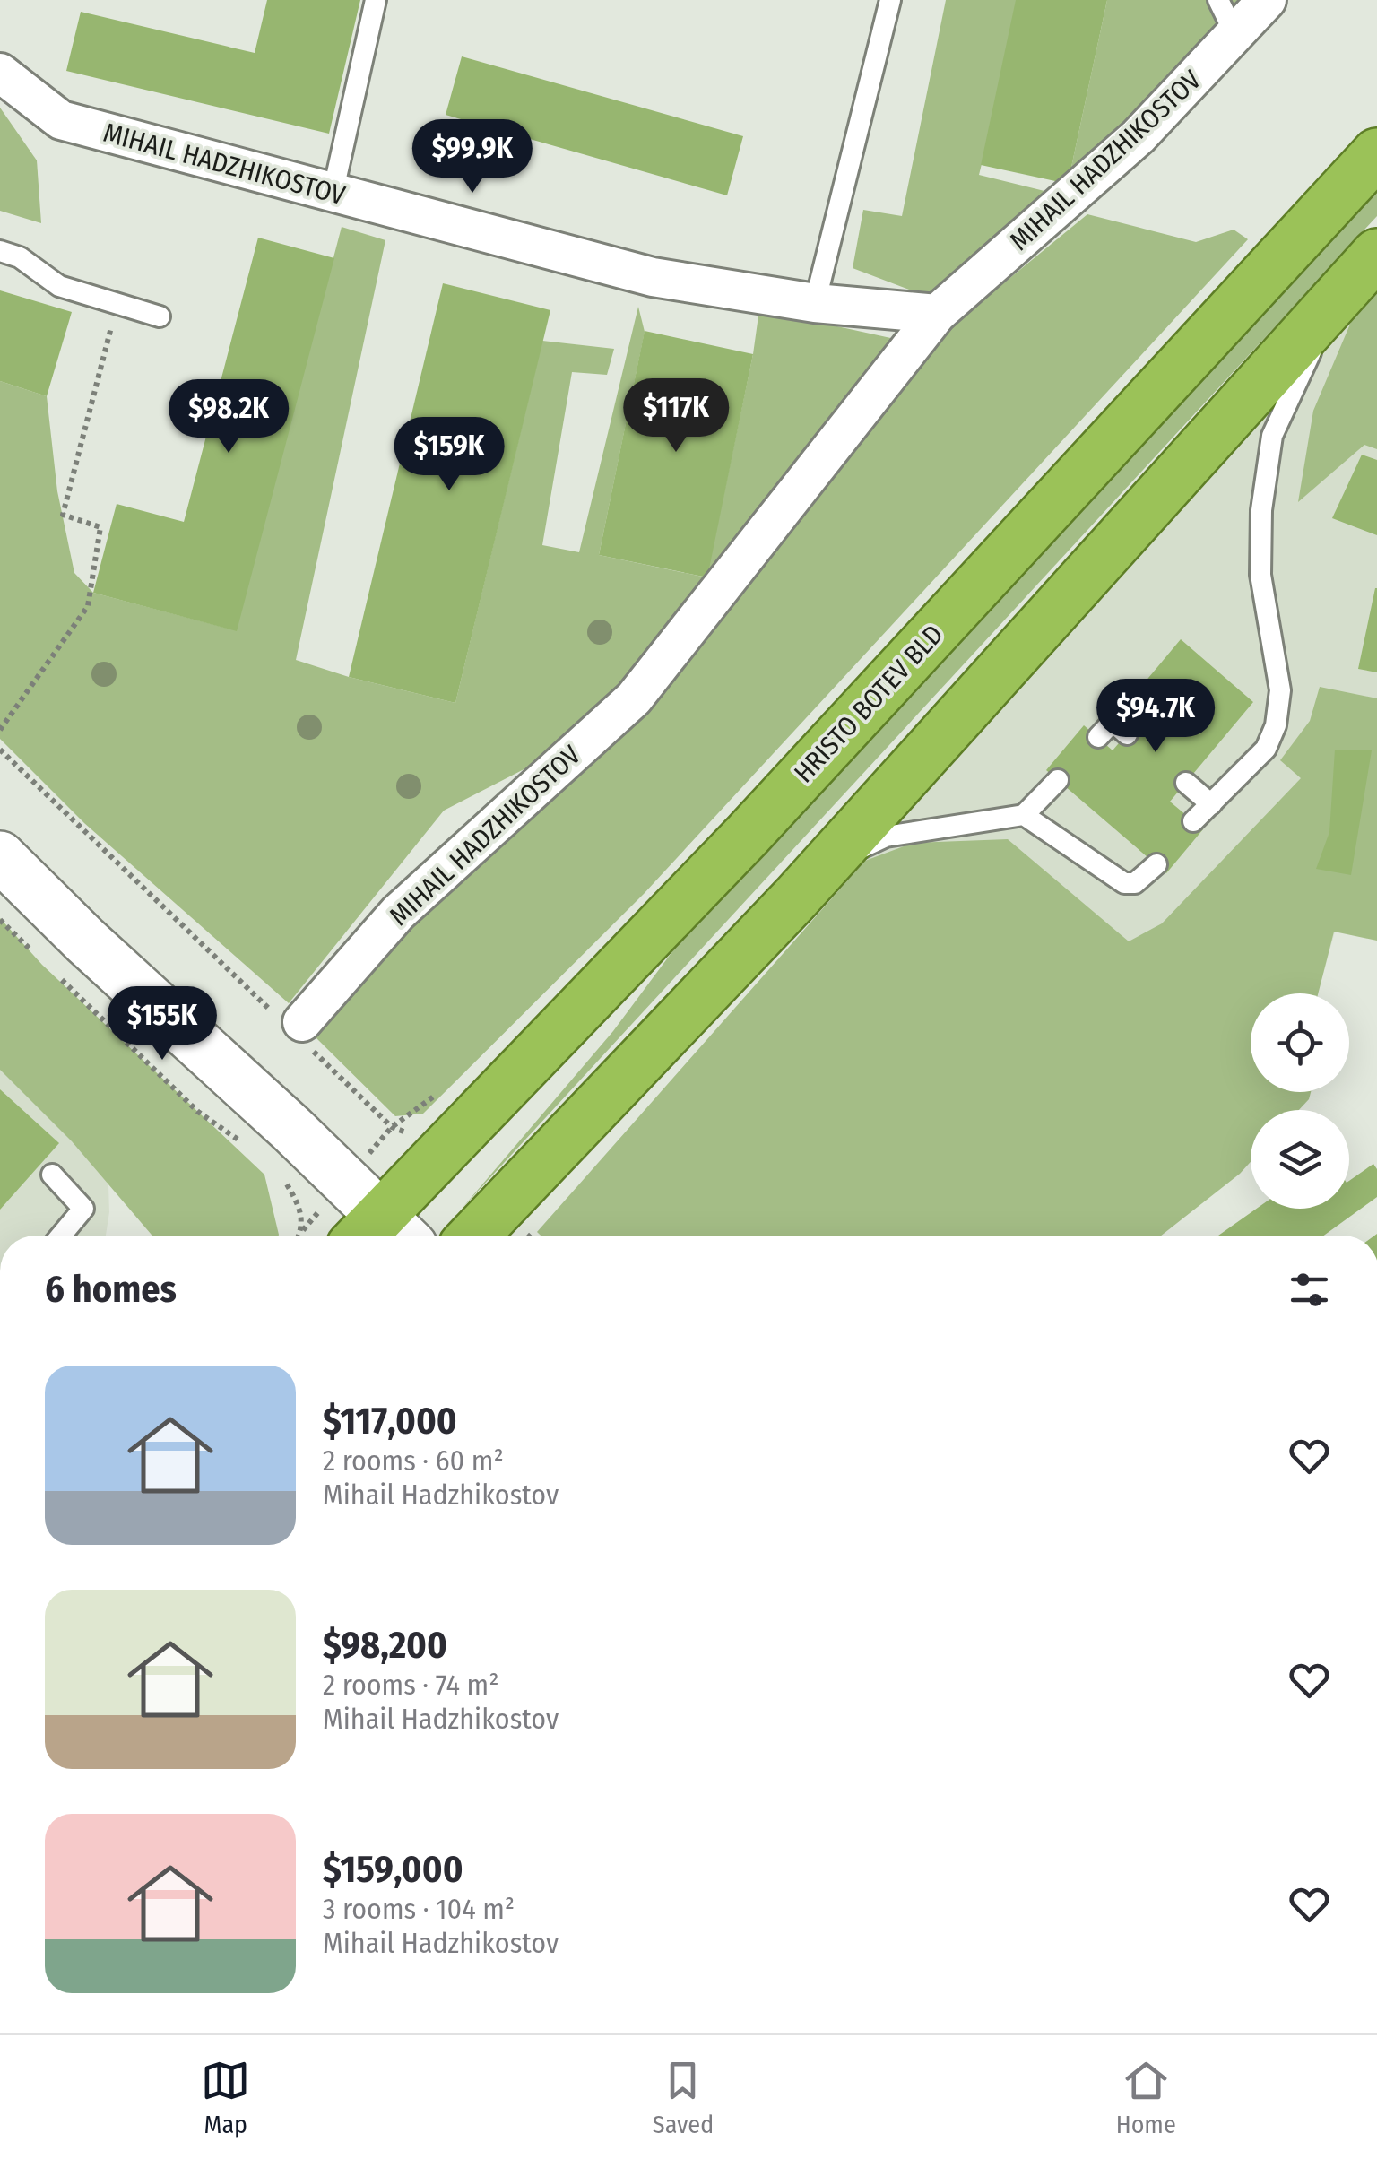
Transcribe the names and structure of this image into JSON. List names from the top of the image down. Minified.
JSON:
{"streets":{"highway":["HRISTO BOTEV BLD"],"street":["MIHAIL HADZHIKOSTOV"]},"page":{"price":["$99.9K","$117K","$98.2K","$159K","$94.7K","$155K"],"heading":"6 homes","list":[{"name":"$117,000","note":"2 rooms · 60 m² · Mihail Hadzhikostov"},{"name":"$98,200","note":"2 rooms · 74 m² · Mihail Hadzhikostov"},{"name":"$159,000","note":"3 rooms · 104 m² · Mihail Hadzhikostov"}],"tabs":["Map","Saved","Home"]}}
